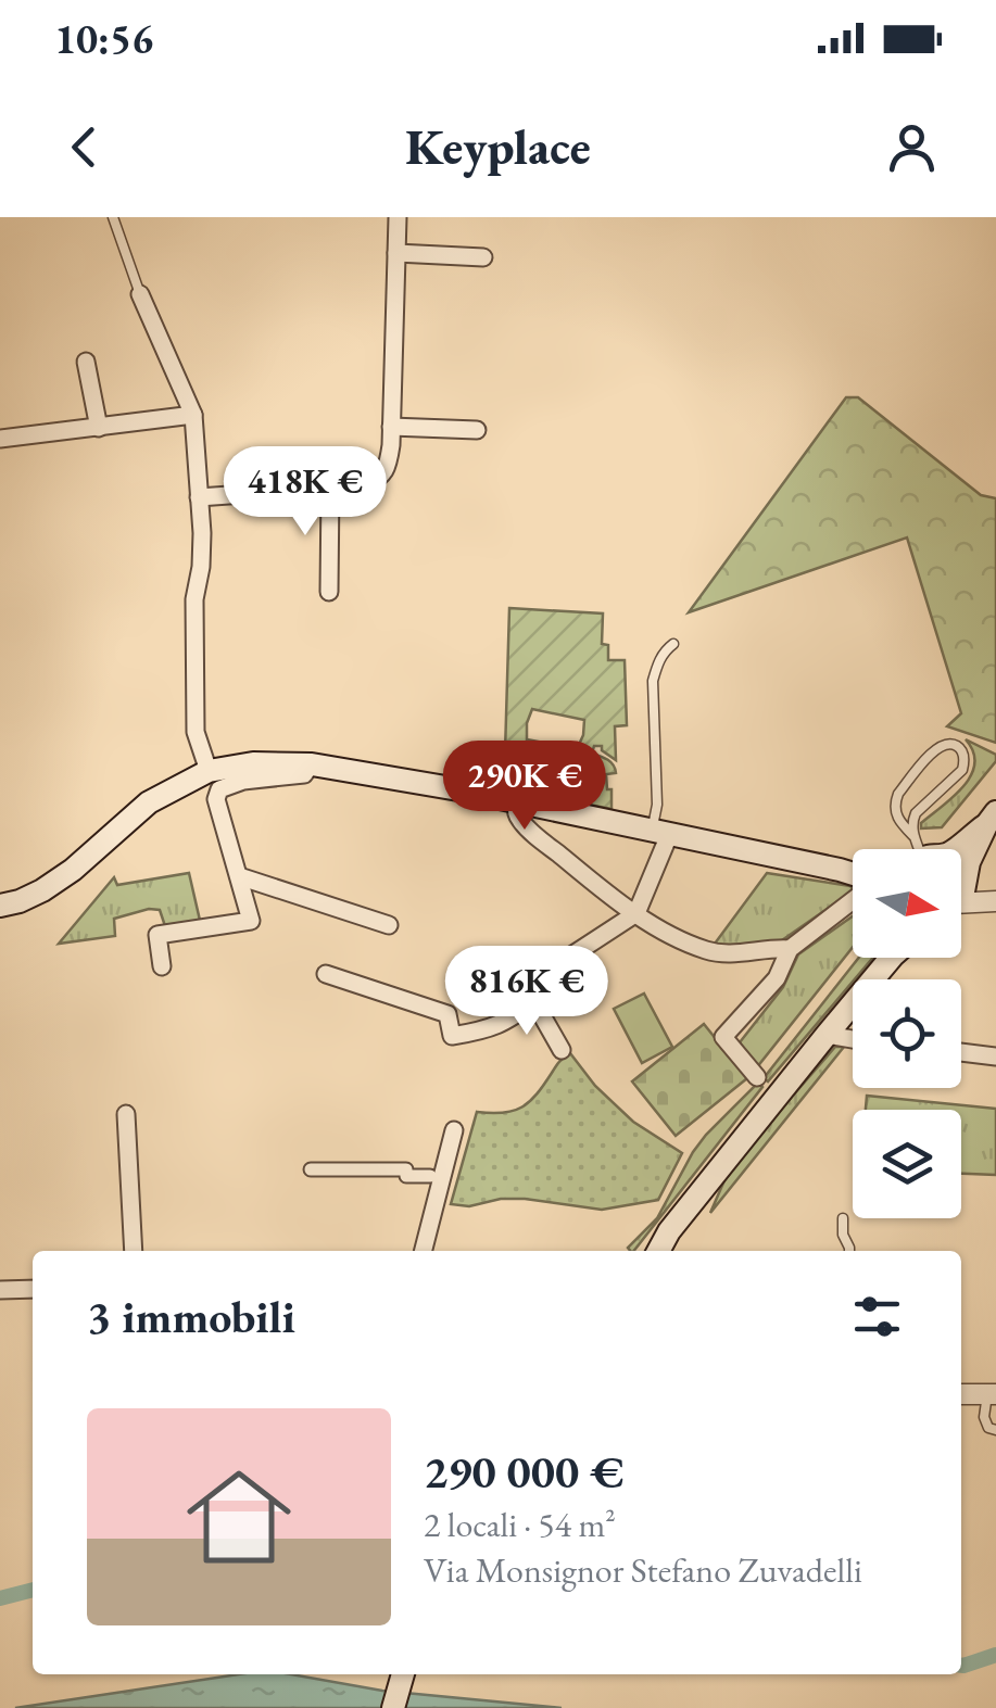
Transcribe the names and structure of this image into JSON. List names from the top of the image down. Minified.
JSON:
{"north":"right","page":{"status":"10:56","header":"Keyplace","price":["418K €","290K €","816K €"],"heading":"3 immobili","list":[{"name":"290 000 €","note":"2 locali · 54 m² · Via Monsignor Stefano Zuvadelli"}]}}
